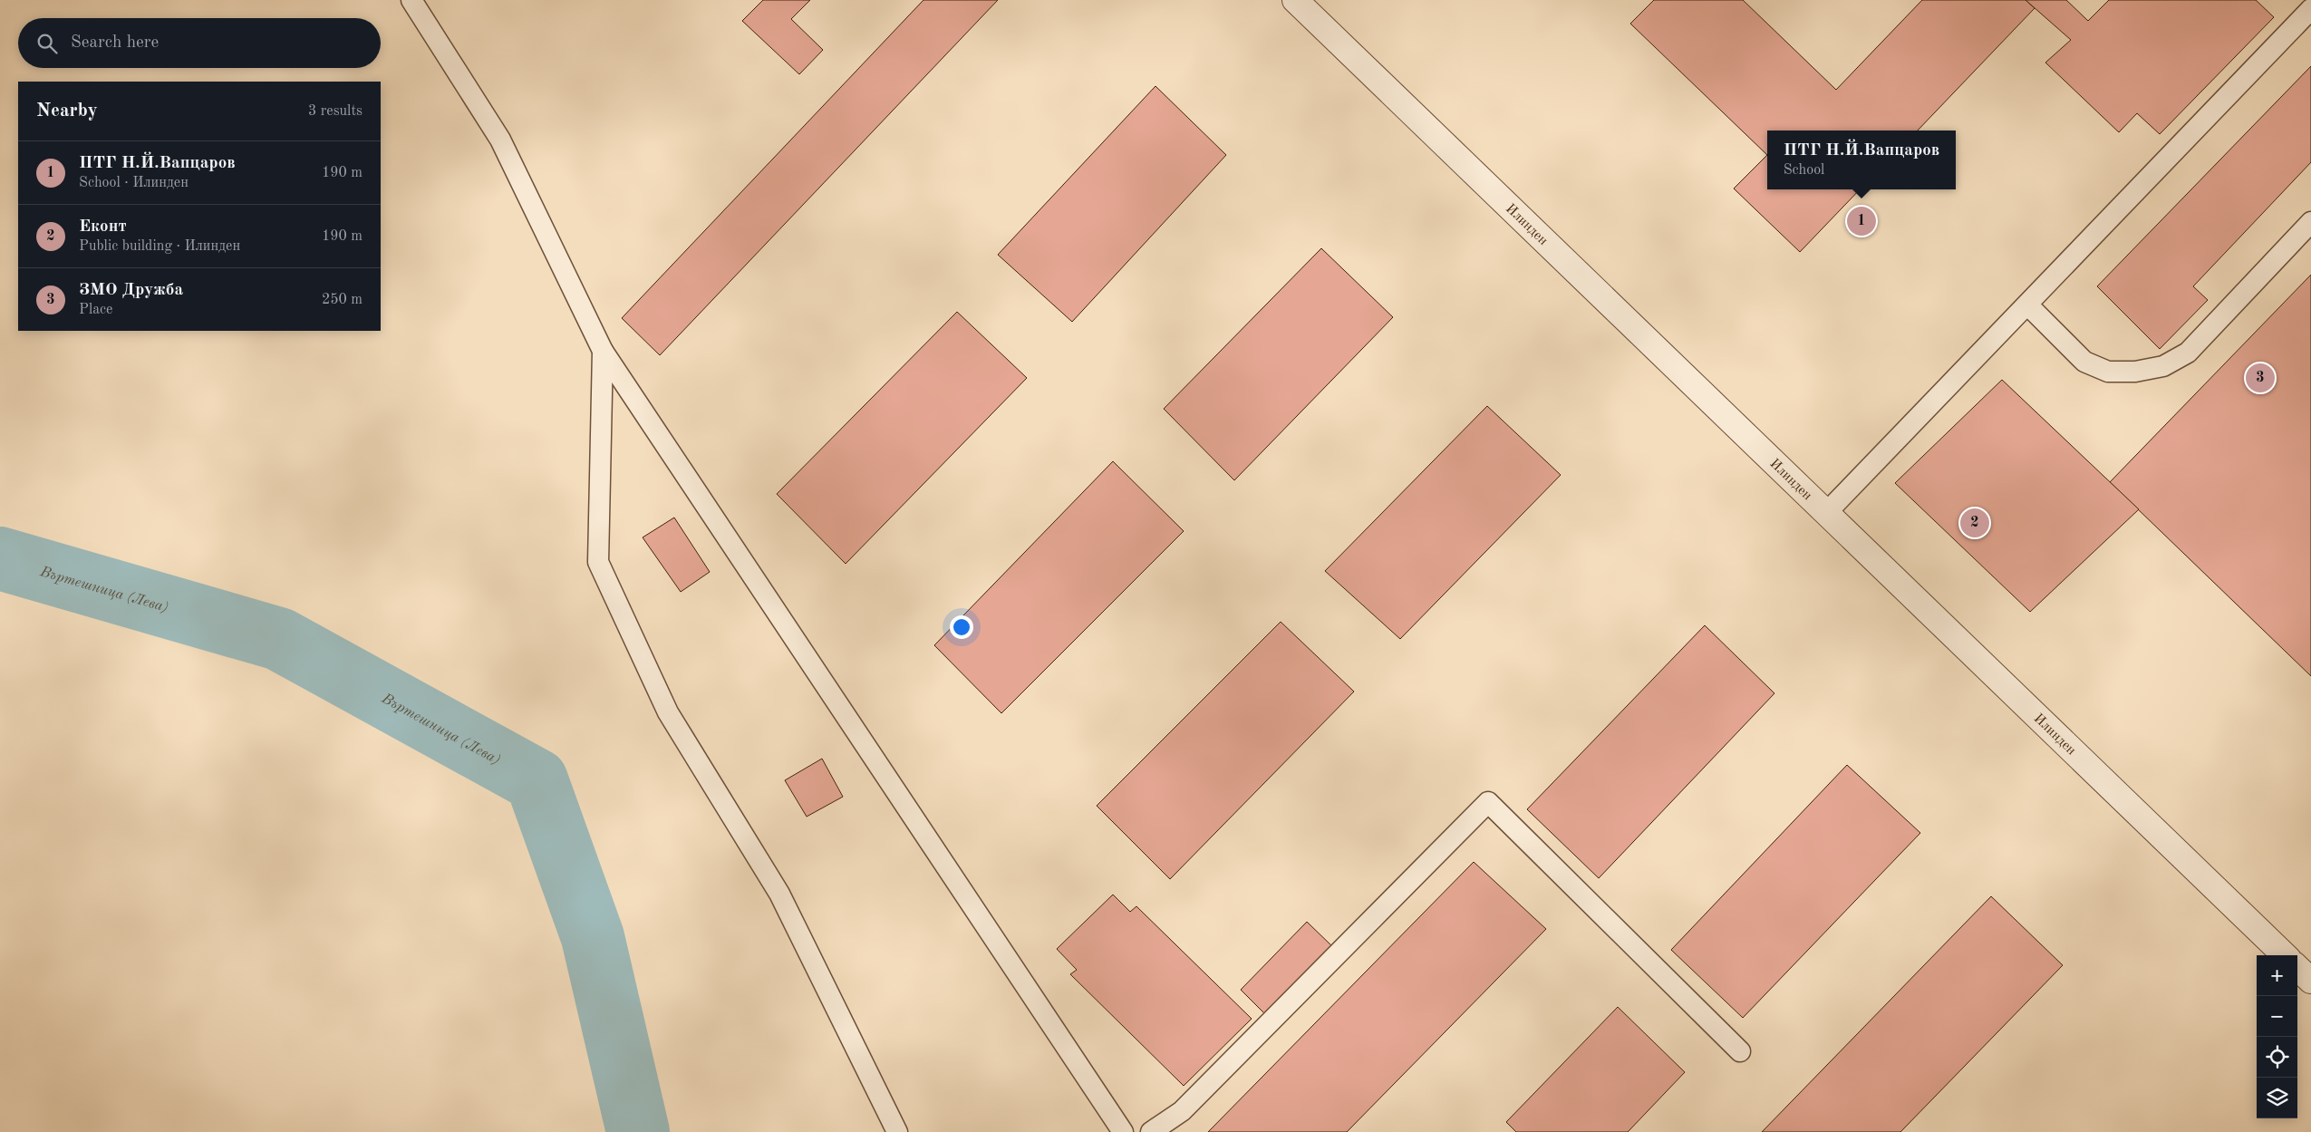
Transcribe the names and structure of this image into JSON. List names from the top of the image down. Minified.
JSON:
{"streets":{"street":["Илинден"]},"water":["Въртешница (Лева)"],"page":{"search":"Search here","heading":["Nearby","3 results"],"popup":["ПТГ Н.Й.Вапцаров","School"],"list":[{"mark":"1","name":"ПТГ Н.Й.Вапцаров","note":"School · Илинден","value":"190 m"},{"mark":"2","name":"Еконт","note":"Public building · Илинден","value":"190 m"},{"mark":"3","name":"ЗМО Дружба","note":"Place","value":"250 m"}],"pins":["1","3","2"],"map_buttons":["+","−"]}}
